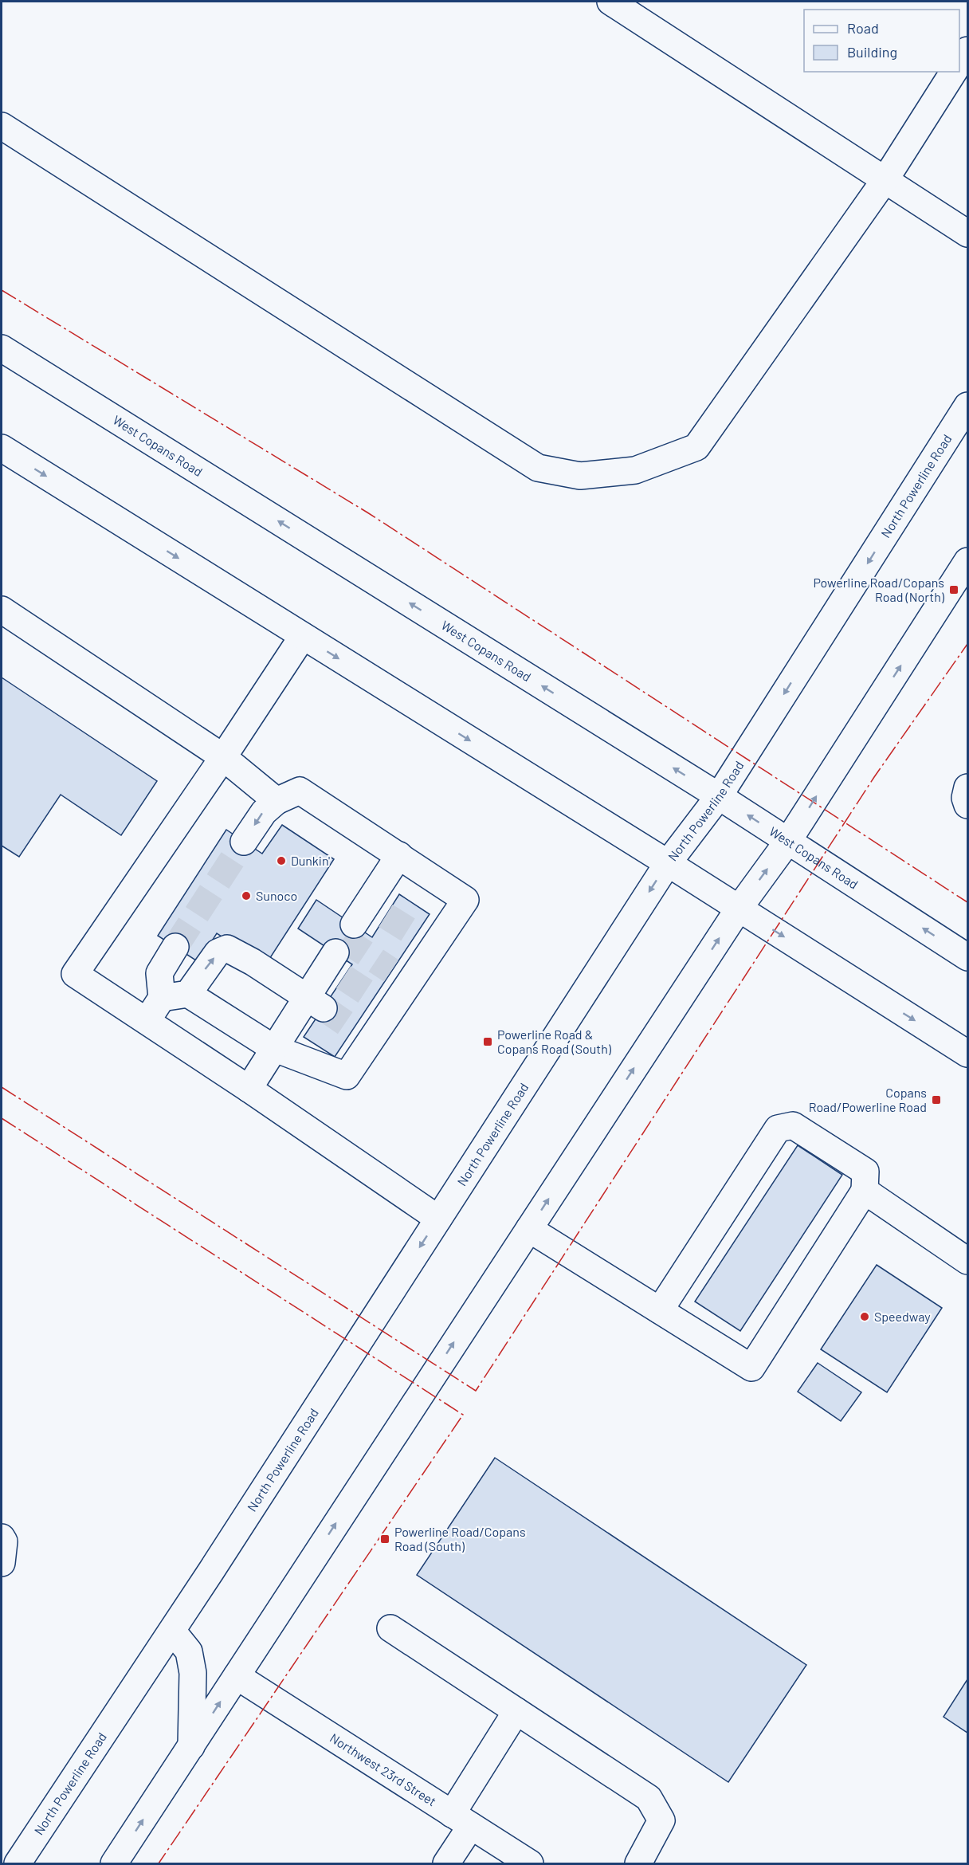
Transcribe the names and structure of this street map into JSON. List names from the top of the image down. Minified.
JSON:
{"streets":{"main road":["West Copans Road","North Powerline Road","Northwest 23rd Street"]},"crossings":[["West Copans Road","North Powerline Road"]],"places":{"transit":["Powerline Road/Copans Road (North)","Powerline Road & Copans Road (South)","Copans Road/Powerline Road","Powerline Road/Copans Road (South)"],"other":["Dunkin'","Sunoco","Speedway"]},"legend":["Road","Building"]}
